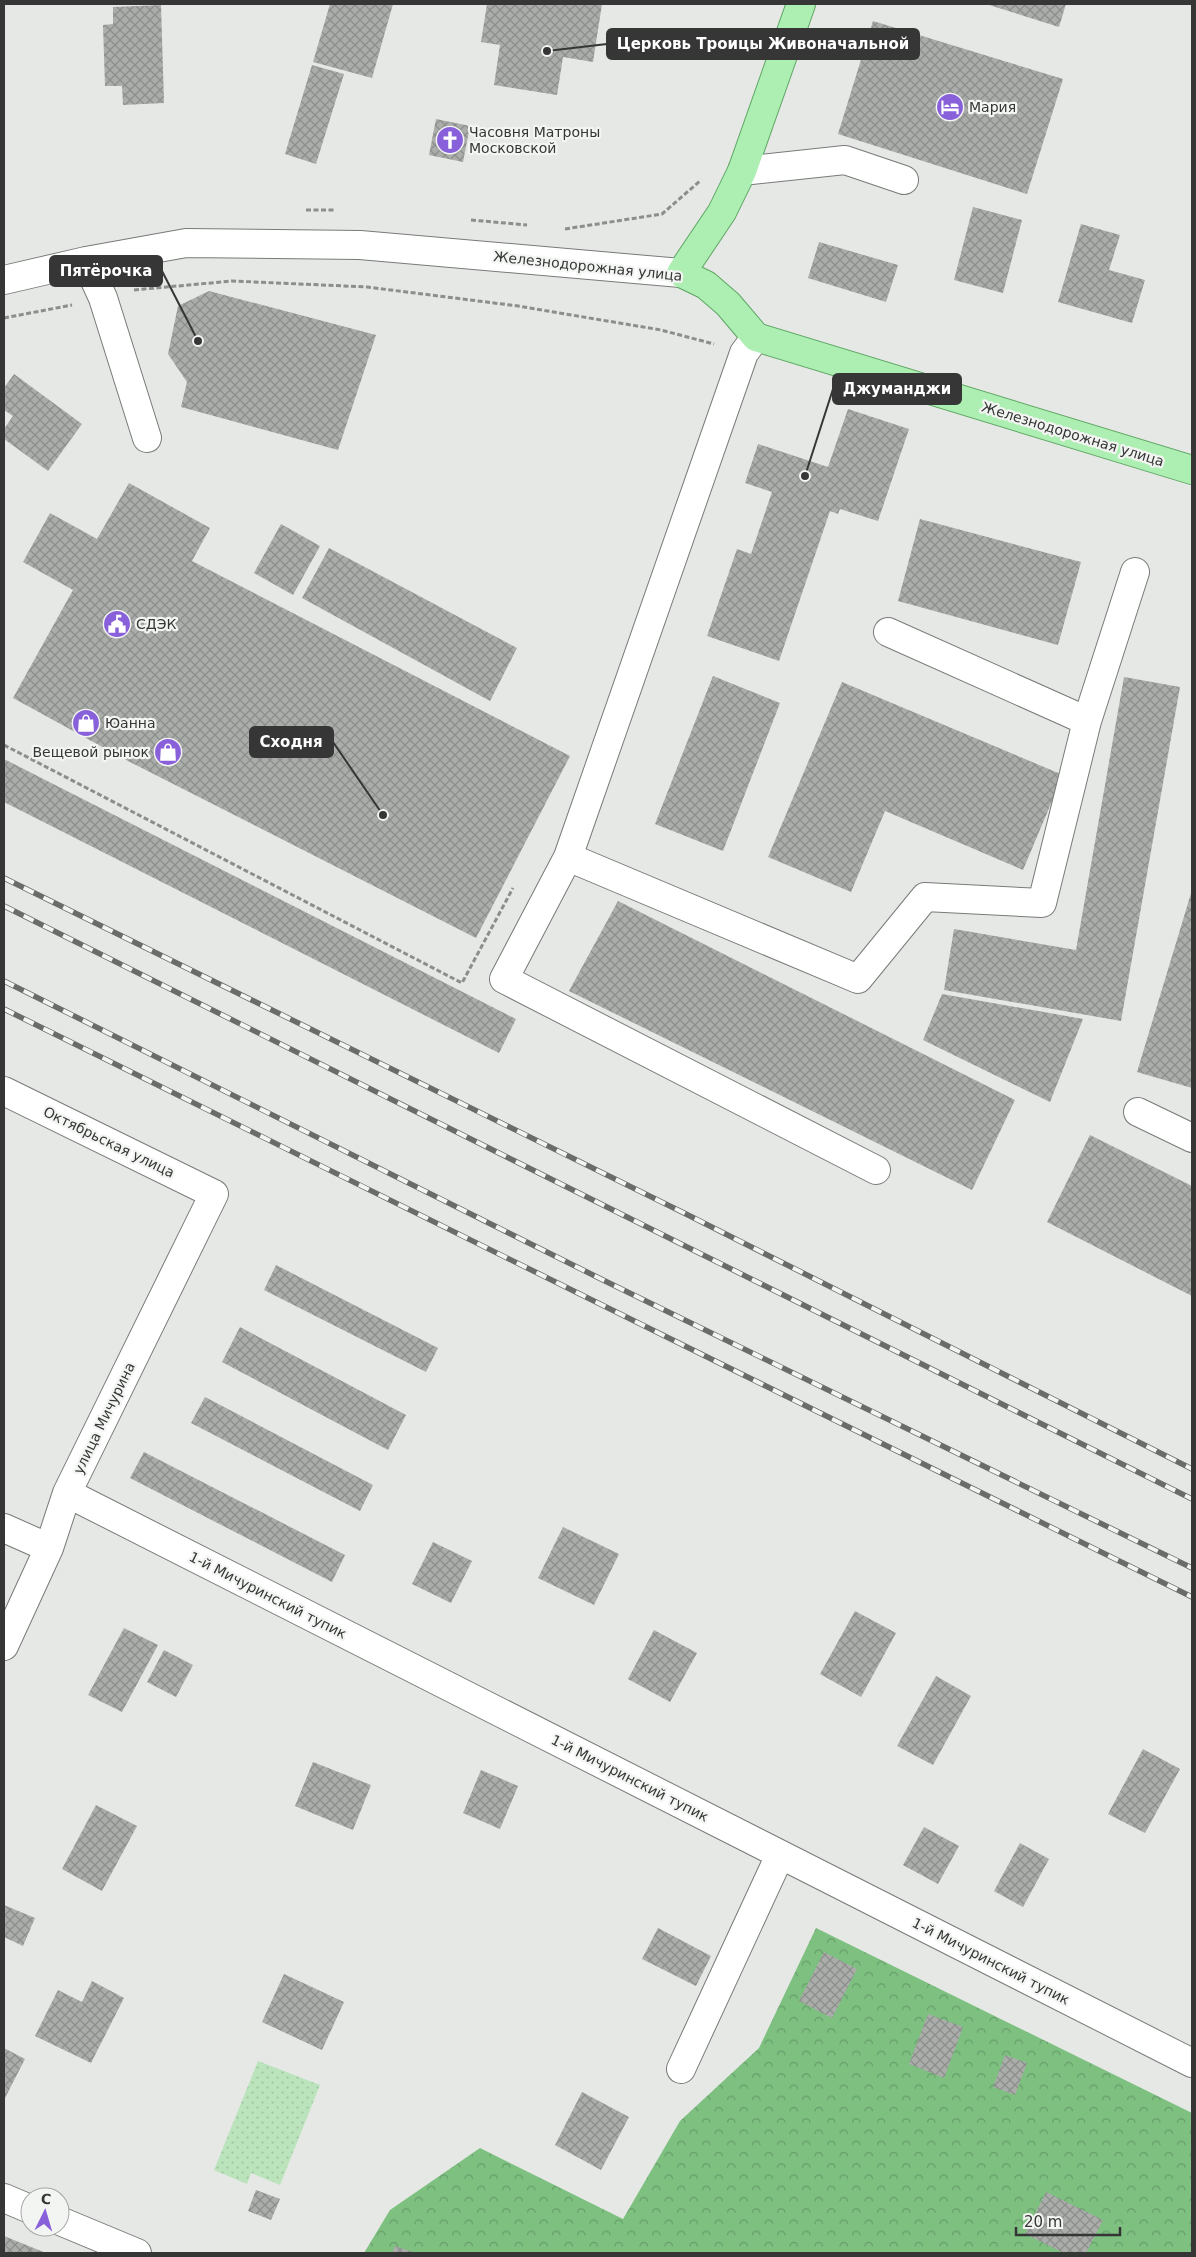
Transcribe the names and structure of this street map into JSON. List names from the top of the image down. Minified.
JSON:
{"streets":{"main road":["Железнодорожная улица"],"street":["Октябрьская улица","улица Мичурина","1-й Мичуринский тупик"]},"crossings":[["Октябрьская улица","улица Мичурина"],["улица Мичурина","1-й Мичуринский тупик"]],"places":{"other":["Церковь Троицы Живоначальной","Пятёрочка","Джуманджи","Сходня"],"hotel":["Мария"],"church":["Часовня Матроны Московской"],"public building":["СДЭК"],"shop":["Юанна","Вещевой рынок"]},"scale_bar":"20 m","north":"top"}
